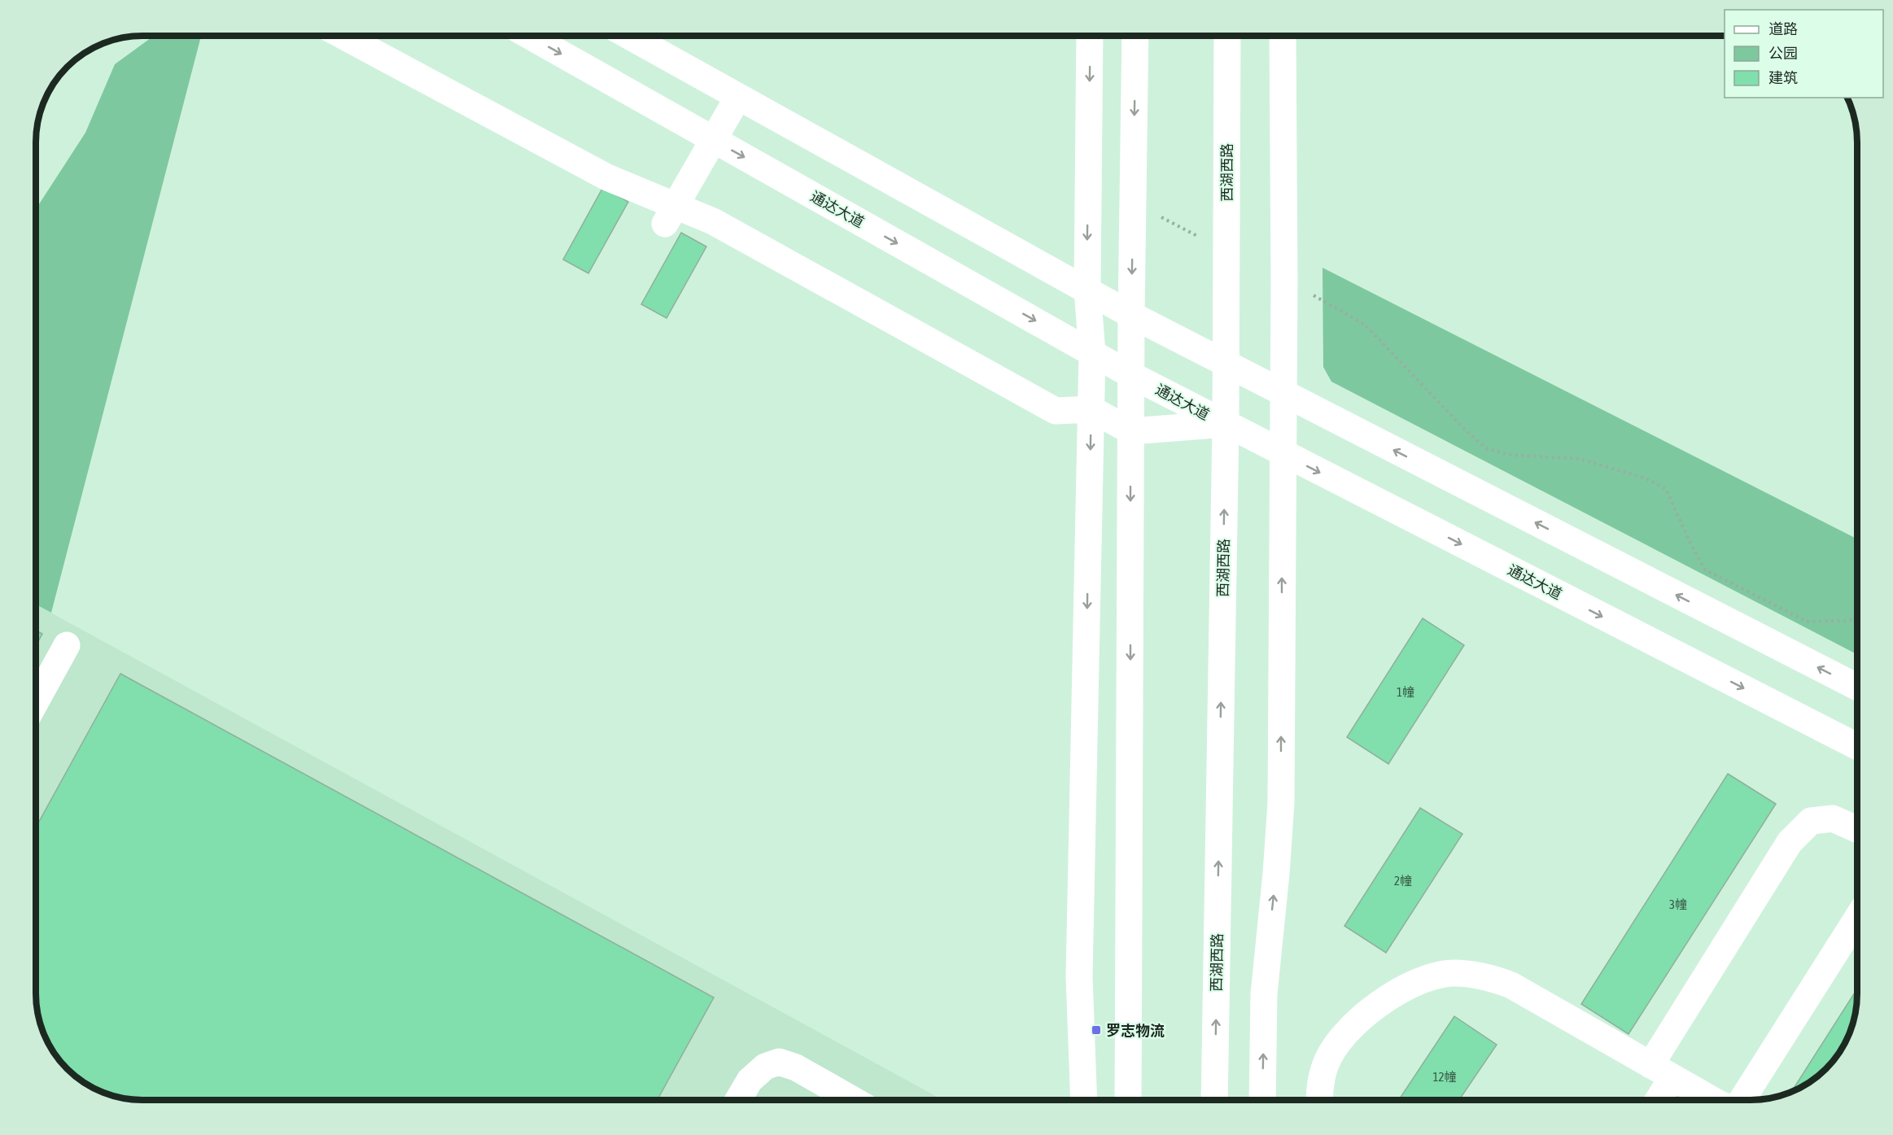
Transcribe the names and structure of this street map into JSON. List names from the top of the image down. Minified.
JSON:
{"streets":{"main road":["西湖西路","通达大道"]},"crossings":[["西湖西路","通达大道"]],"places":{"transit":["罗志物流"]},"house_numbers":["1幢","2幢","3幢","12幢"],"legend":["道路","公园","建筑"]}
